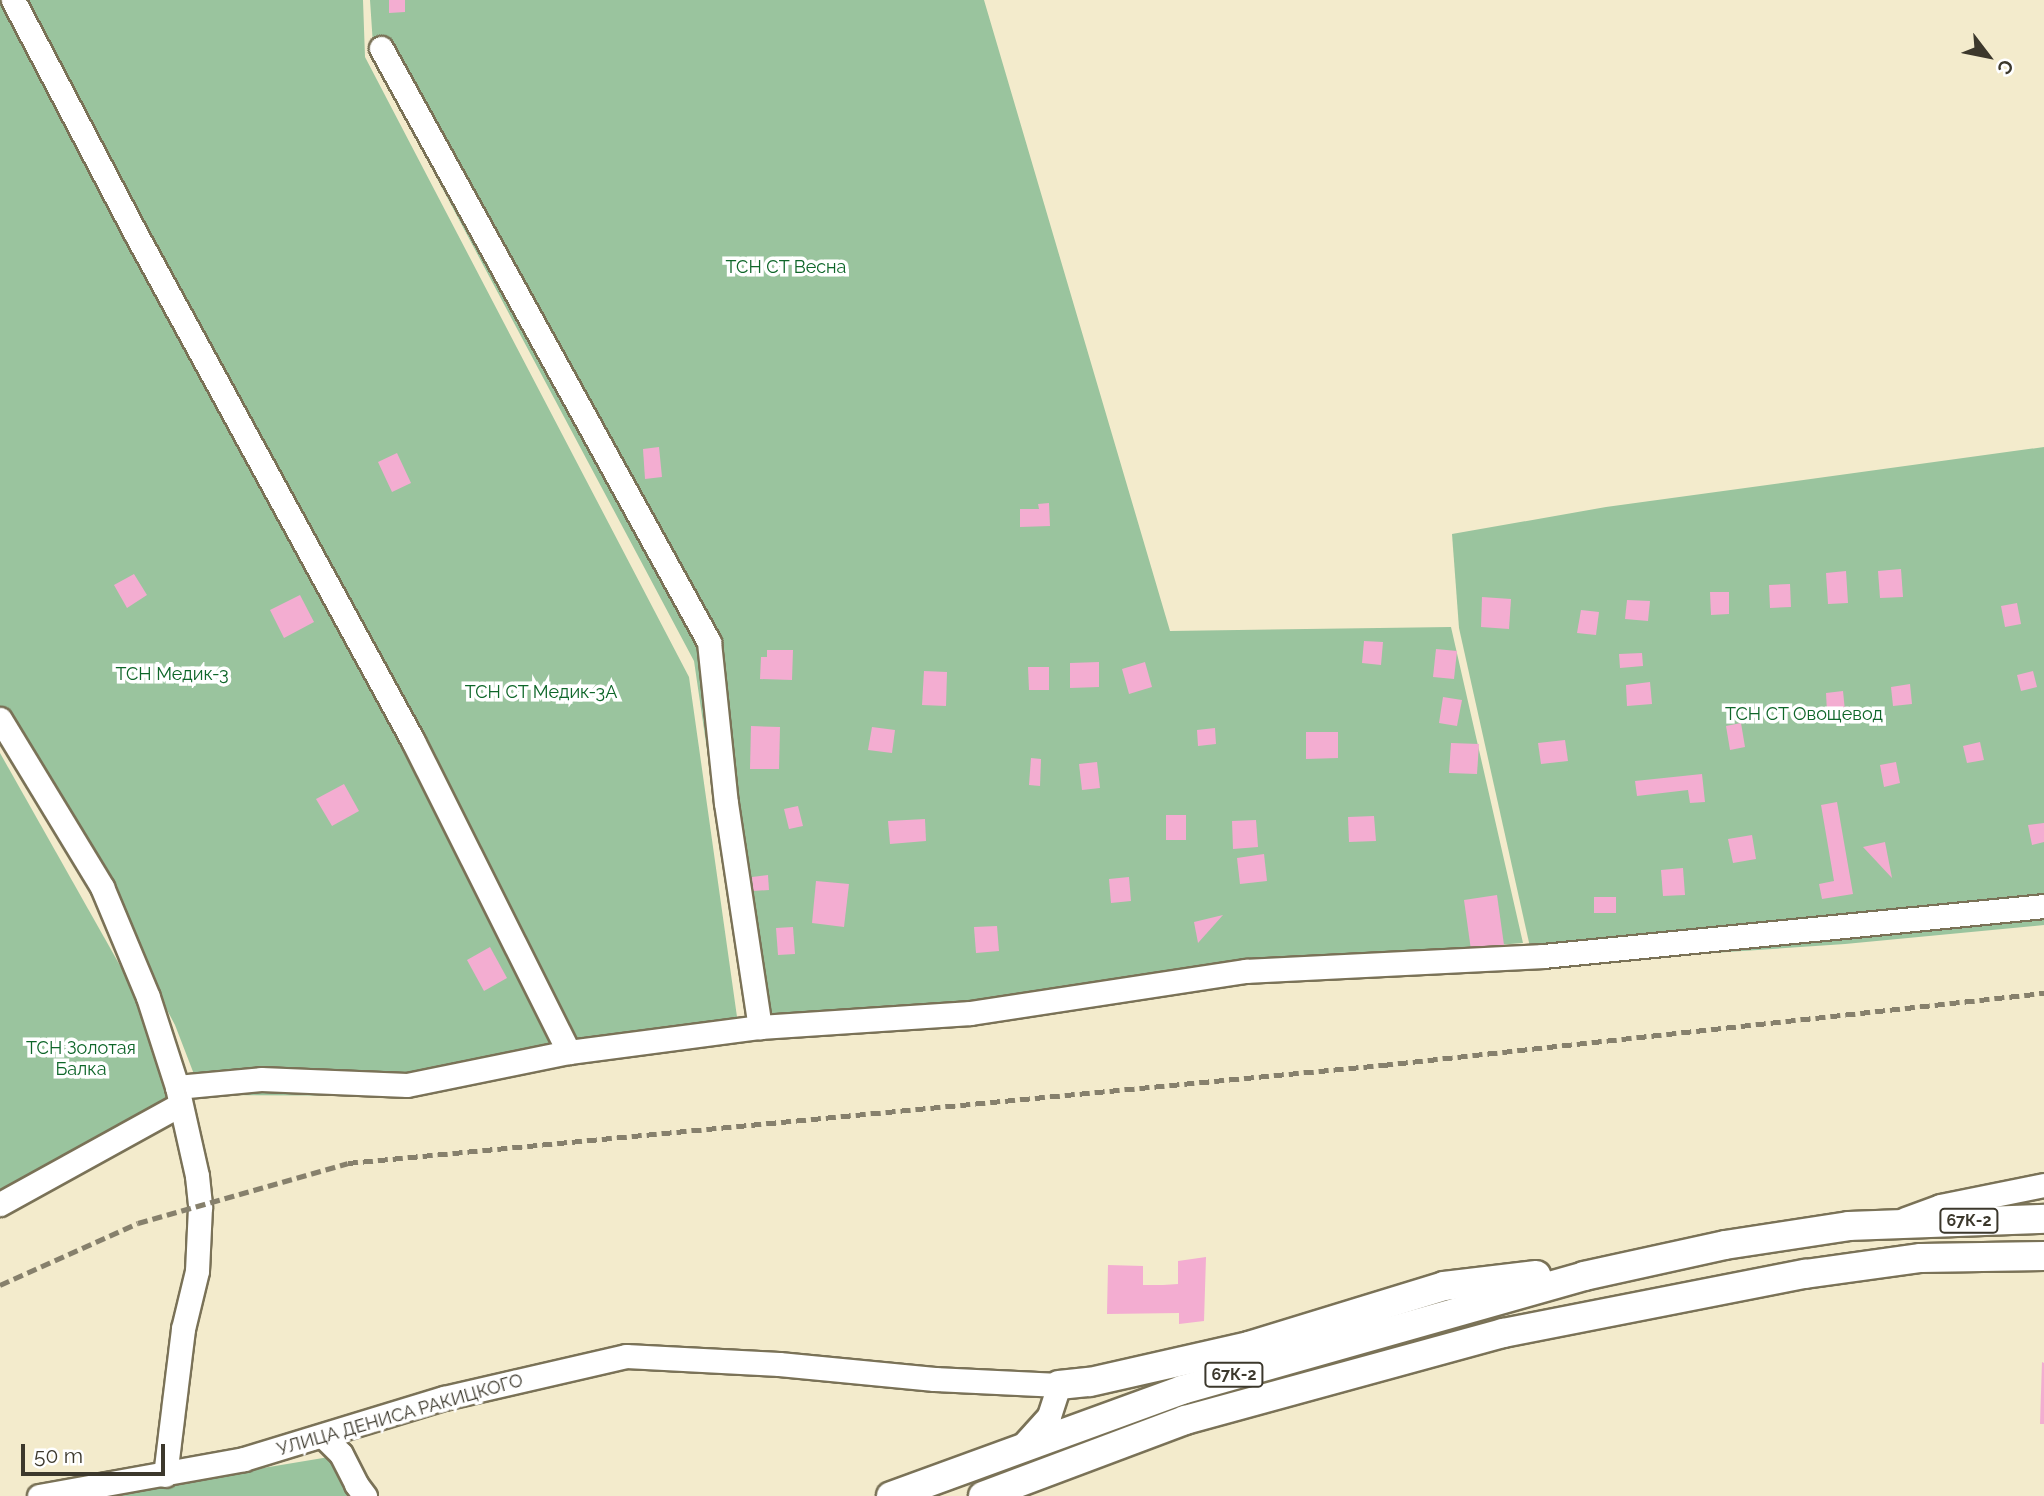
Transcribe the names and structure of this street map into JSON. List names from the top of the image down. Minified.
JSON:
{"streets":{"main road":["67К-2"],"street":["УЛИЦА ДЕНИСА РАКИЦКОГО"]},"parks":["ТСН СТ Весна","ТСН Медик-3","ТСН СТ Медик-3А","ТСН СТ Овощевод","ТСН Золотая Балка"],"scale_bar":"50 m","north":"bottom right"}
